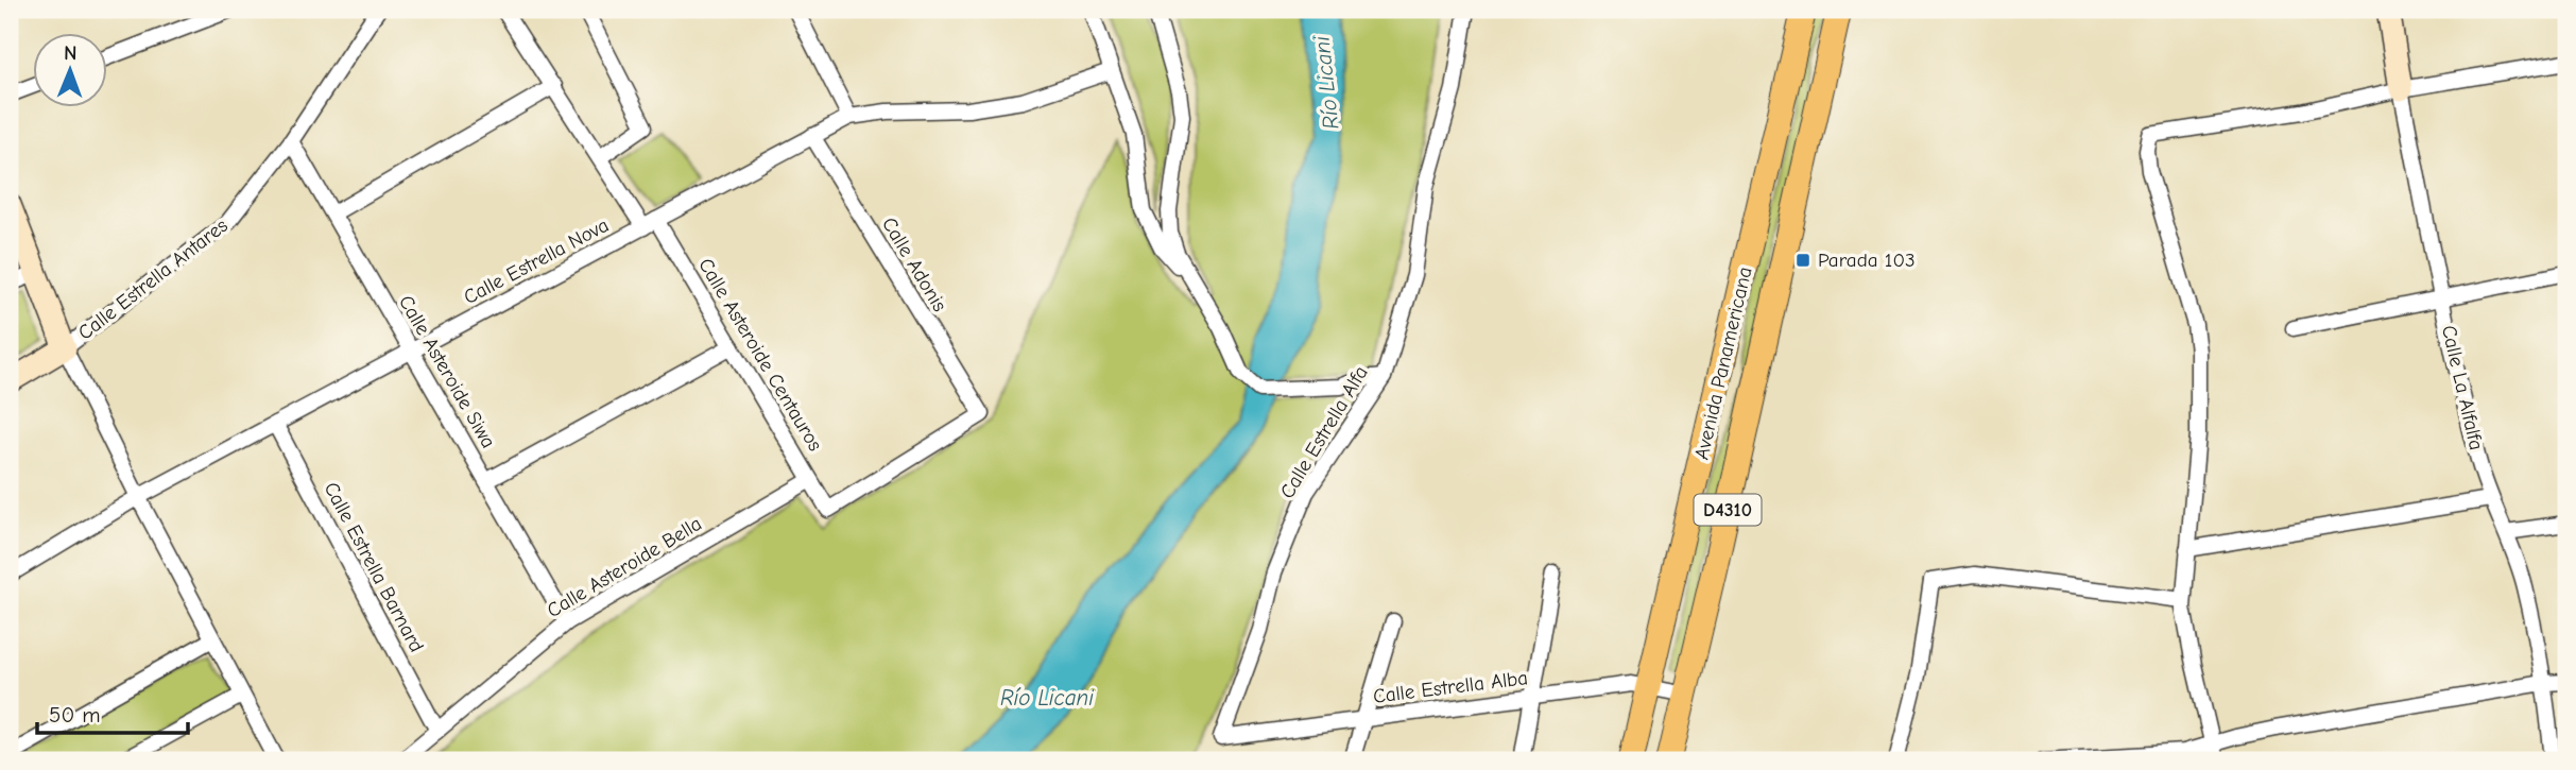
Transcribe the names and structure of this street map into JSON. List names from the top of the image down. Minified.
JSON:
{"streets":{"main road":["Avenida Panamericana","D4310"],"street":["Calle Estrella Nova","Calle Adonis","Calle Estrella Antares","Calle Asteroide Centauros","Calle Asteroide Siwa","Calle La Alfalfa","Calle Estrella Alfa","Calle Estrella Barnard","Calle Asteroide Bella","Calle Estrella Alba"]},"crossings":[["Calle Estrella Nova","Calle Adonis"],["Calle Estrella Nova","Calle Asteroide Centauros"],["Calle Estrella Nova","Calle Asteroide Siwa"],["Calle Estrella Nova","Calle Estrella Barnard"],["Calle Adonis","Calle Asteroide Centauros"],["Calle Estrella Antares","Calle Asteroide Siwa"],["Calle Asteroide Centauros","Calle Asteroide Bella"],["Avenida Panamericana","Calle Estrella Alba"],["Calle Asteroide Siwa","Calle Asteroide Bella"],["Calle Estrella Alfa","Calle Estrella Alba"],["Calle Estrella Barnard","Calle Asteroide Bella"]],"water":["Río Licani"],"places":{"transit":["Parada 103"]},"scale_bar":"50 m","north":"top"}
